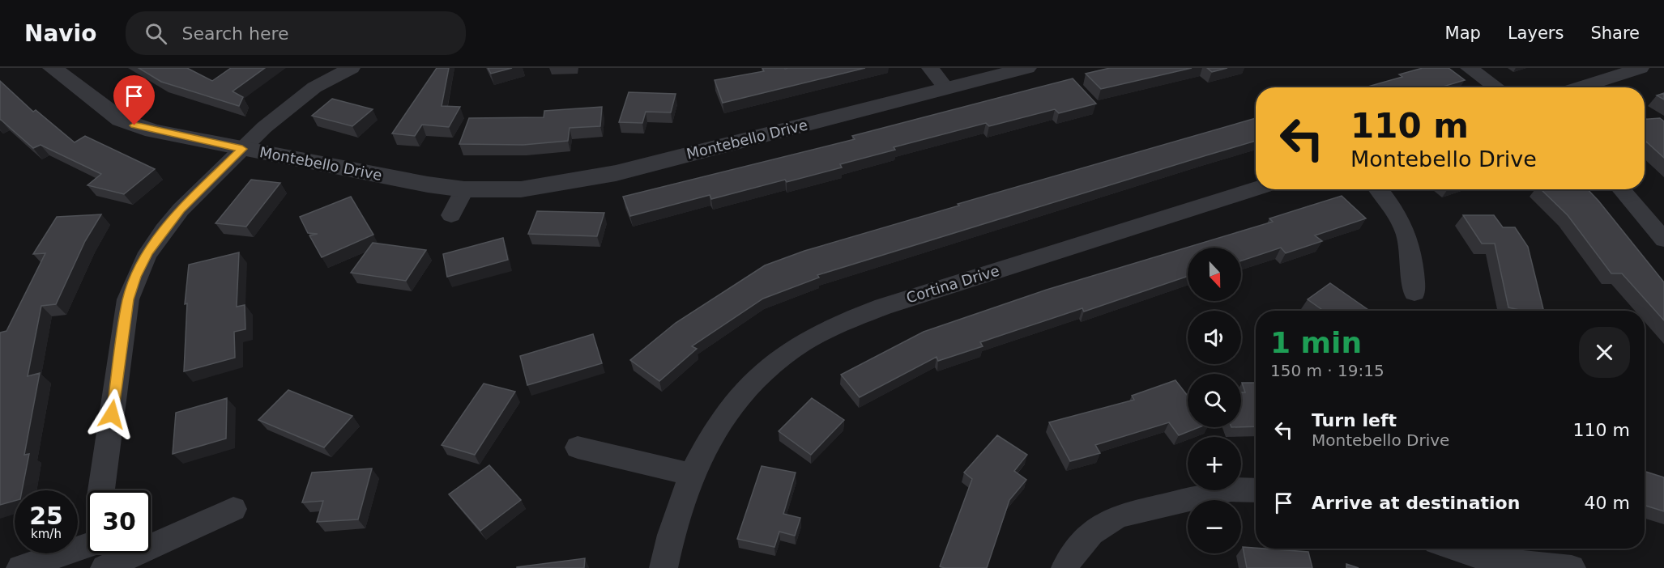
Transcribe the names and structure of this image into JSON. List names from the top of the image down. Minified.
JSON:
{"streets":{"street":["Montebello Drive","Cortina Drive"]},"north":"bottom","page":{"header":"Navio","search":"Search here","nav":["Map","Layers","Share"],"turn":["110 m","Montebello Drive"],"map_buttons":["+","−"],"heading":["1 min","150 m · 19:15"],"list":[{"name":"Turn left","note":"Montebello Drive","value":"110 m"},{"name":"Arrive at destination","value":"40 m"}],"speed":"25 km/h","limit":"30"}}
